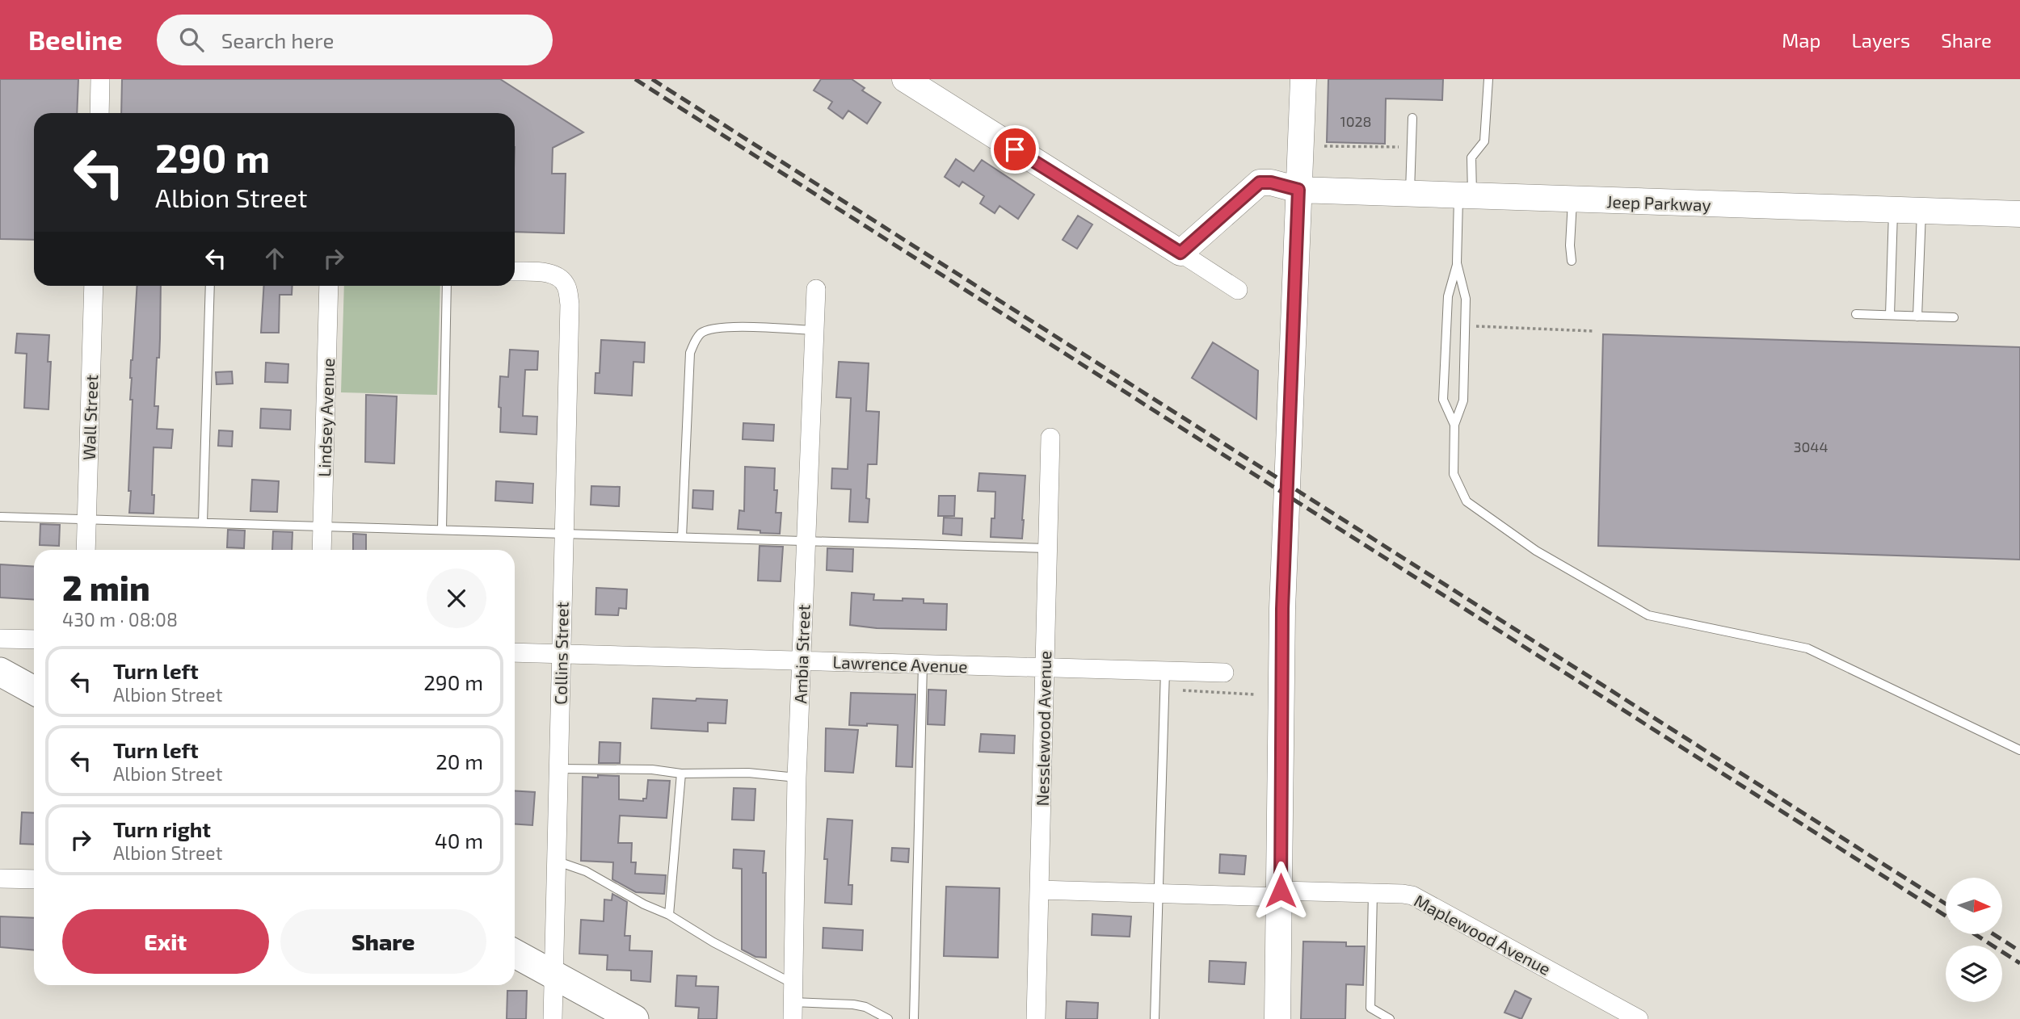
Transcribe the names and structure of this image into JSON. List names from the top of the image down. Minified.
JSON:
{"streets":{"street":["Jeep Parkway","Wall Street","Lindsey Avenue","Collins Street","Ambia Street","Lawrence Avenue","Nesslewood Avenue","Maplewood Avenue"]},"crossings":[["Collins Street","Lawrence Avenue"],["Ambia Street","Lawrence Avenue"],["Lawrence Avenue","Nesslewood Avenue"],["Nesslewood Avenue","Maplewood Avenue"]],"house_numbers":["1028","3044"],"north":"right","page":{"header":"Beeline","search":"Search here","nav":["Map","Layers","Share"],"turn":["290 m","Albion Street"],"heading":["2 min","430 m · 08:08"],"list":[{"name":"Turn left","note":"Albion Street","value":"290 m"},{"name":"Turn left","note":"Albion Street","value":"20 m"},{"name":"Turn right","note":"Albion Street","value":"40 m"}],"buttons":["Exit","Share"]}}
